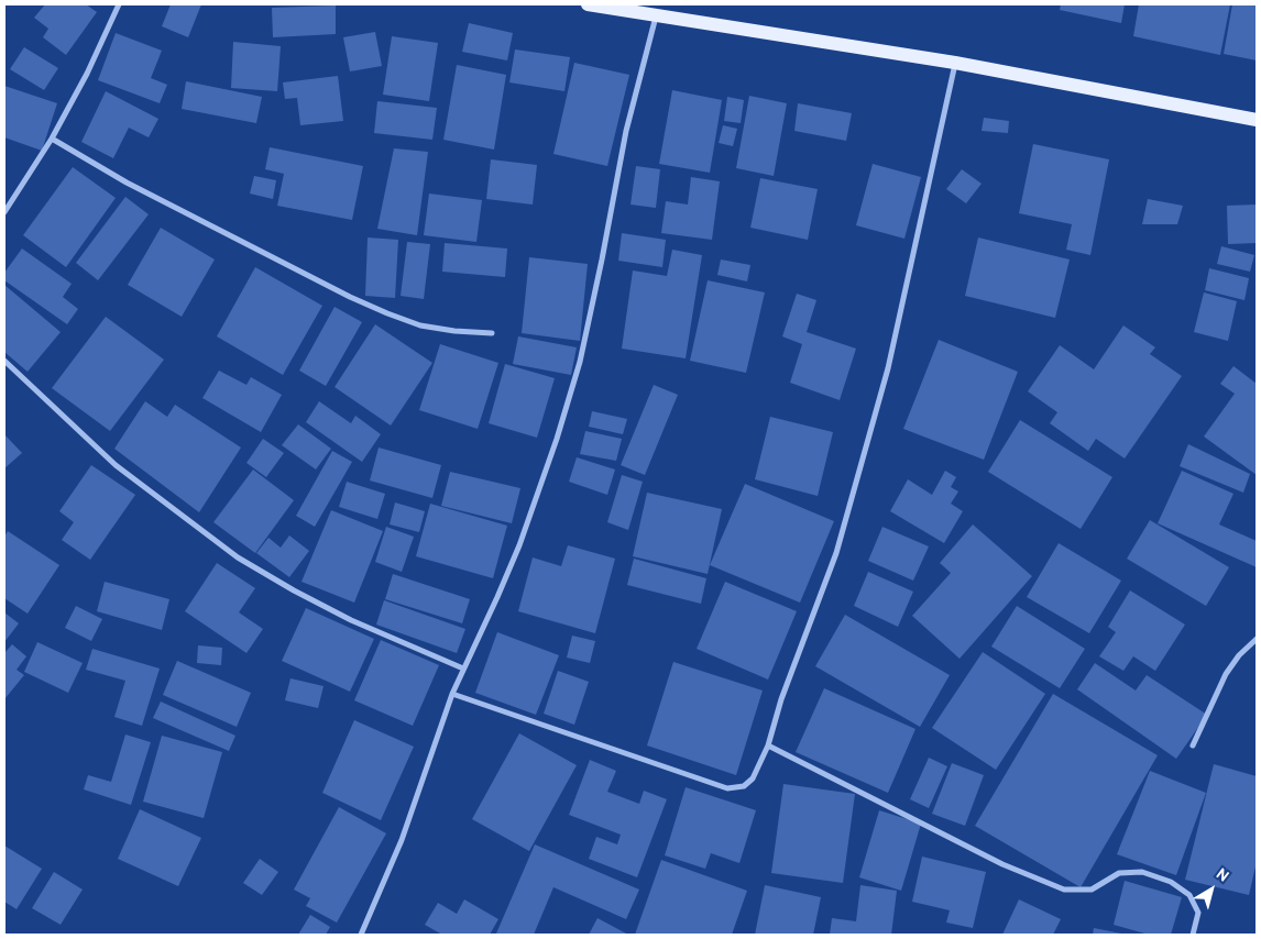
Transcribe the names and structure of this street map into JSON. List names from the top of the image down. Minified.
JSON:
{"north":"top right"}
